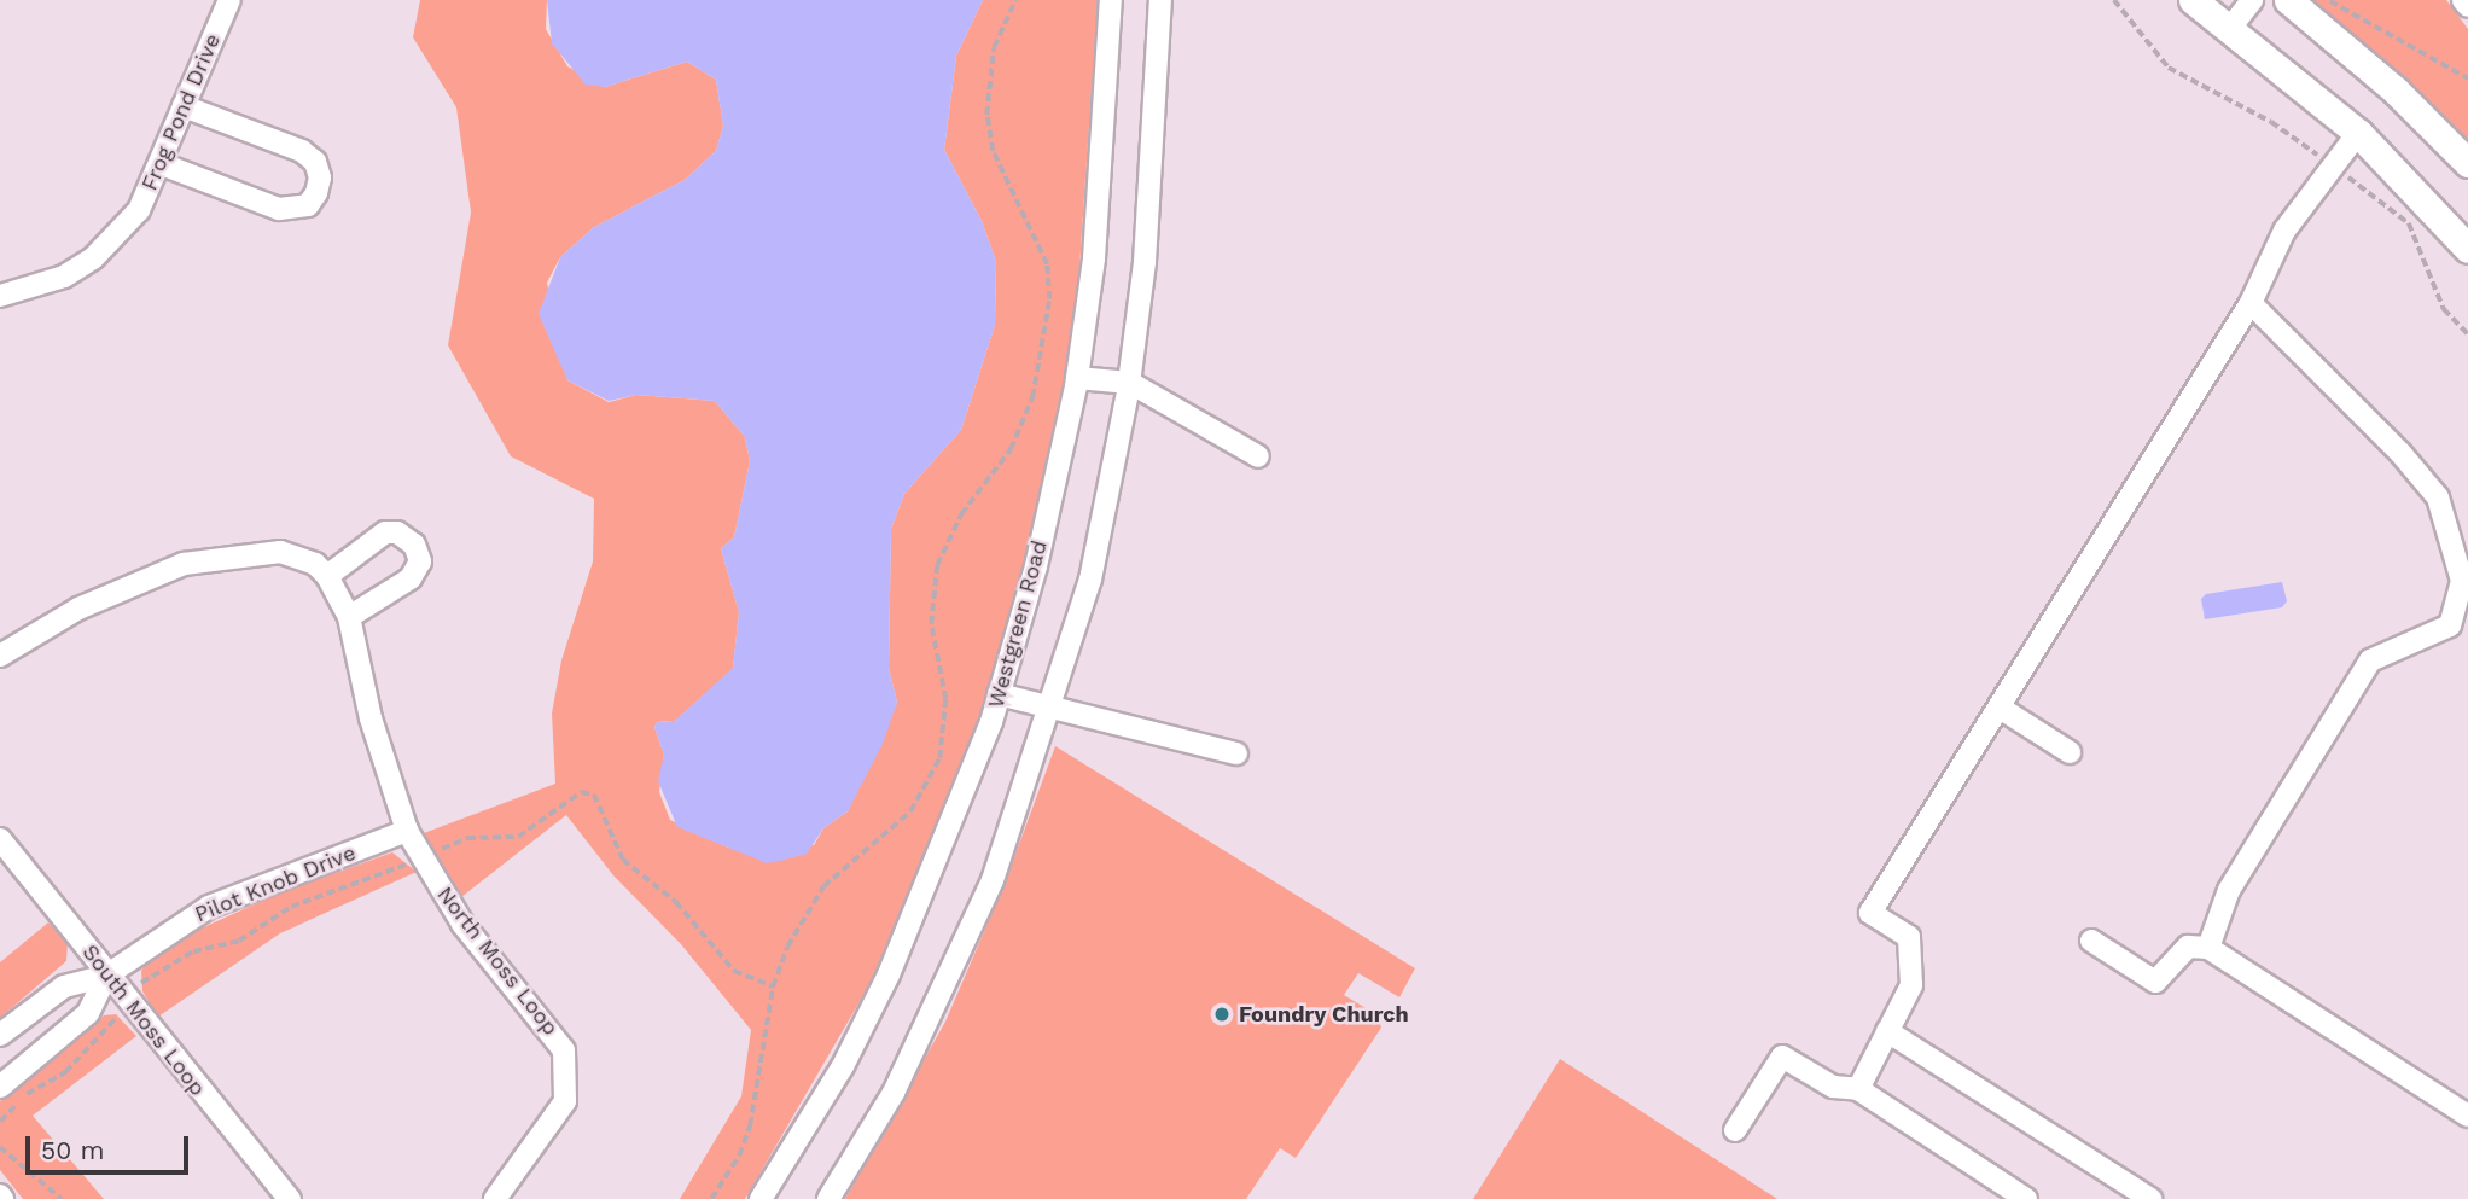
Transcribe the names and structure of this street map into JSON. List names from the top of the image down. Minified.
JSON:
{"streets":{"street":["Frog Pond Drive","Westgreen Road","Pilot Knob Drive","North Moss Loop","South Moss Loop"]},"crossings":[["Pilot Knob Drive","North Moss Loop"],["Pilot Knob Drive","South Moss Loop"]],"places":["Foundry Church"],"scale_bar":"50 m"}
